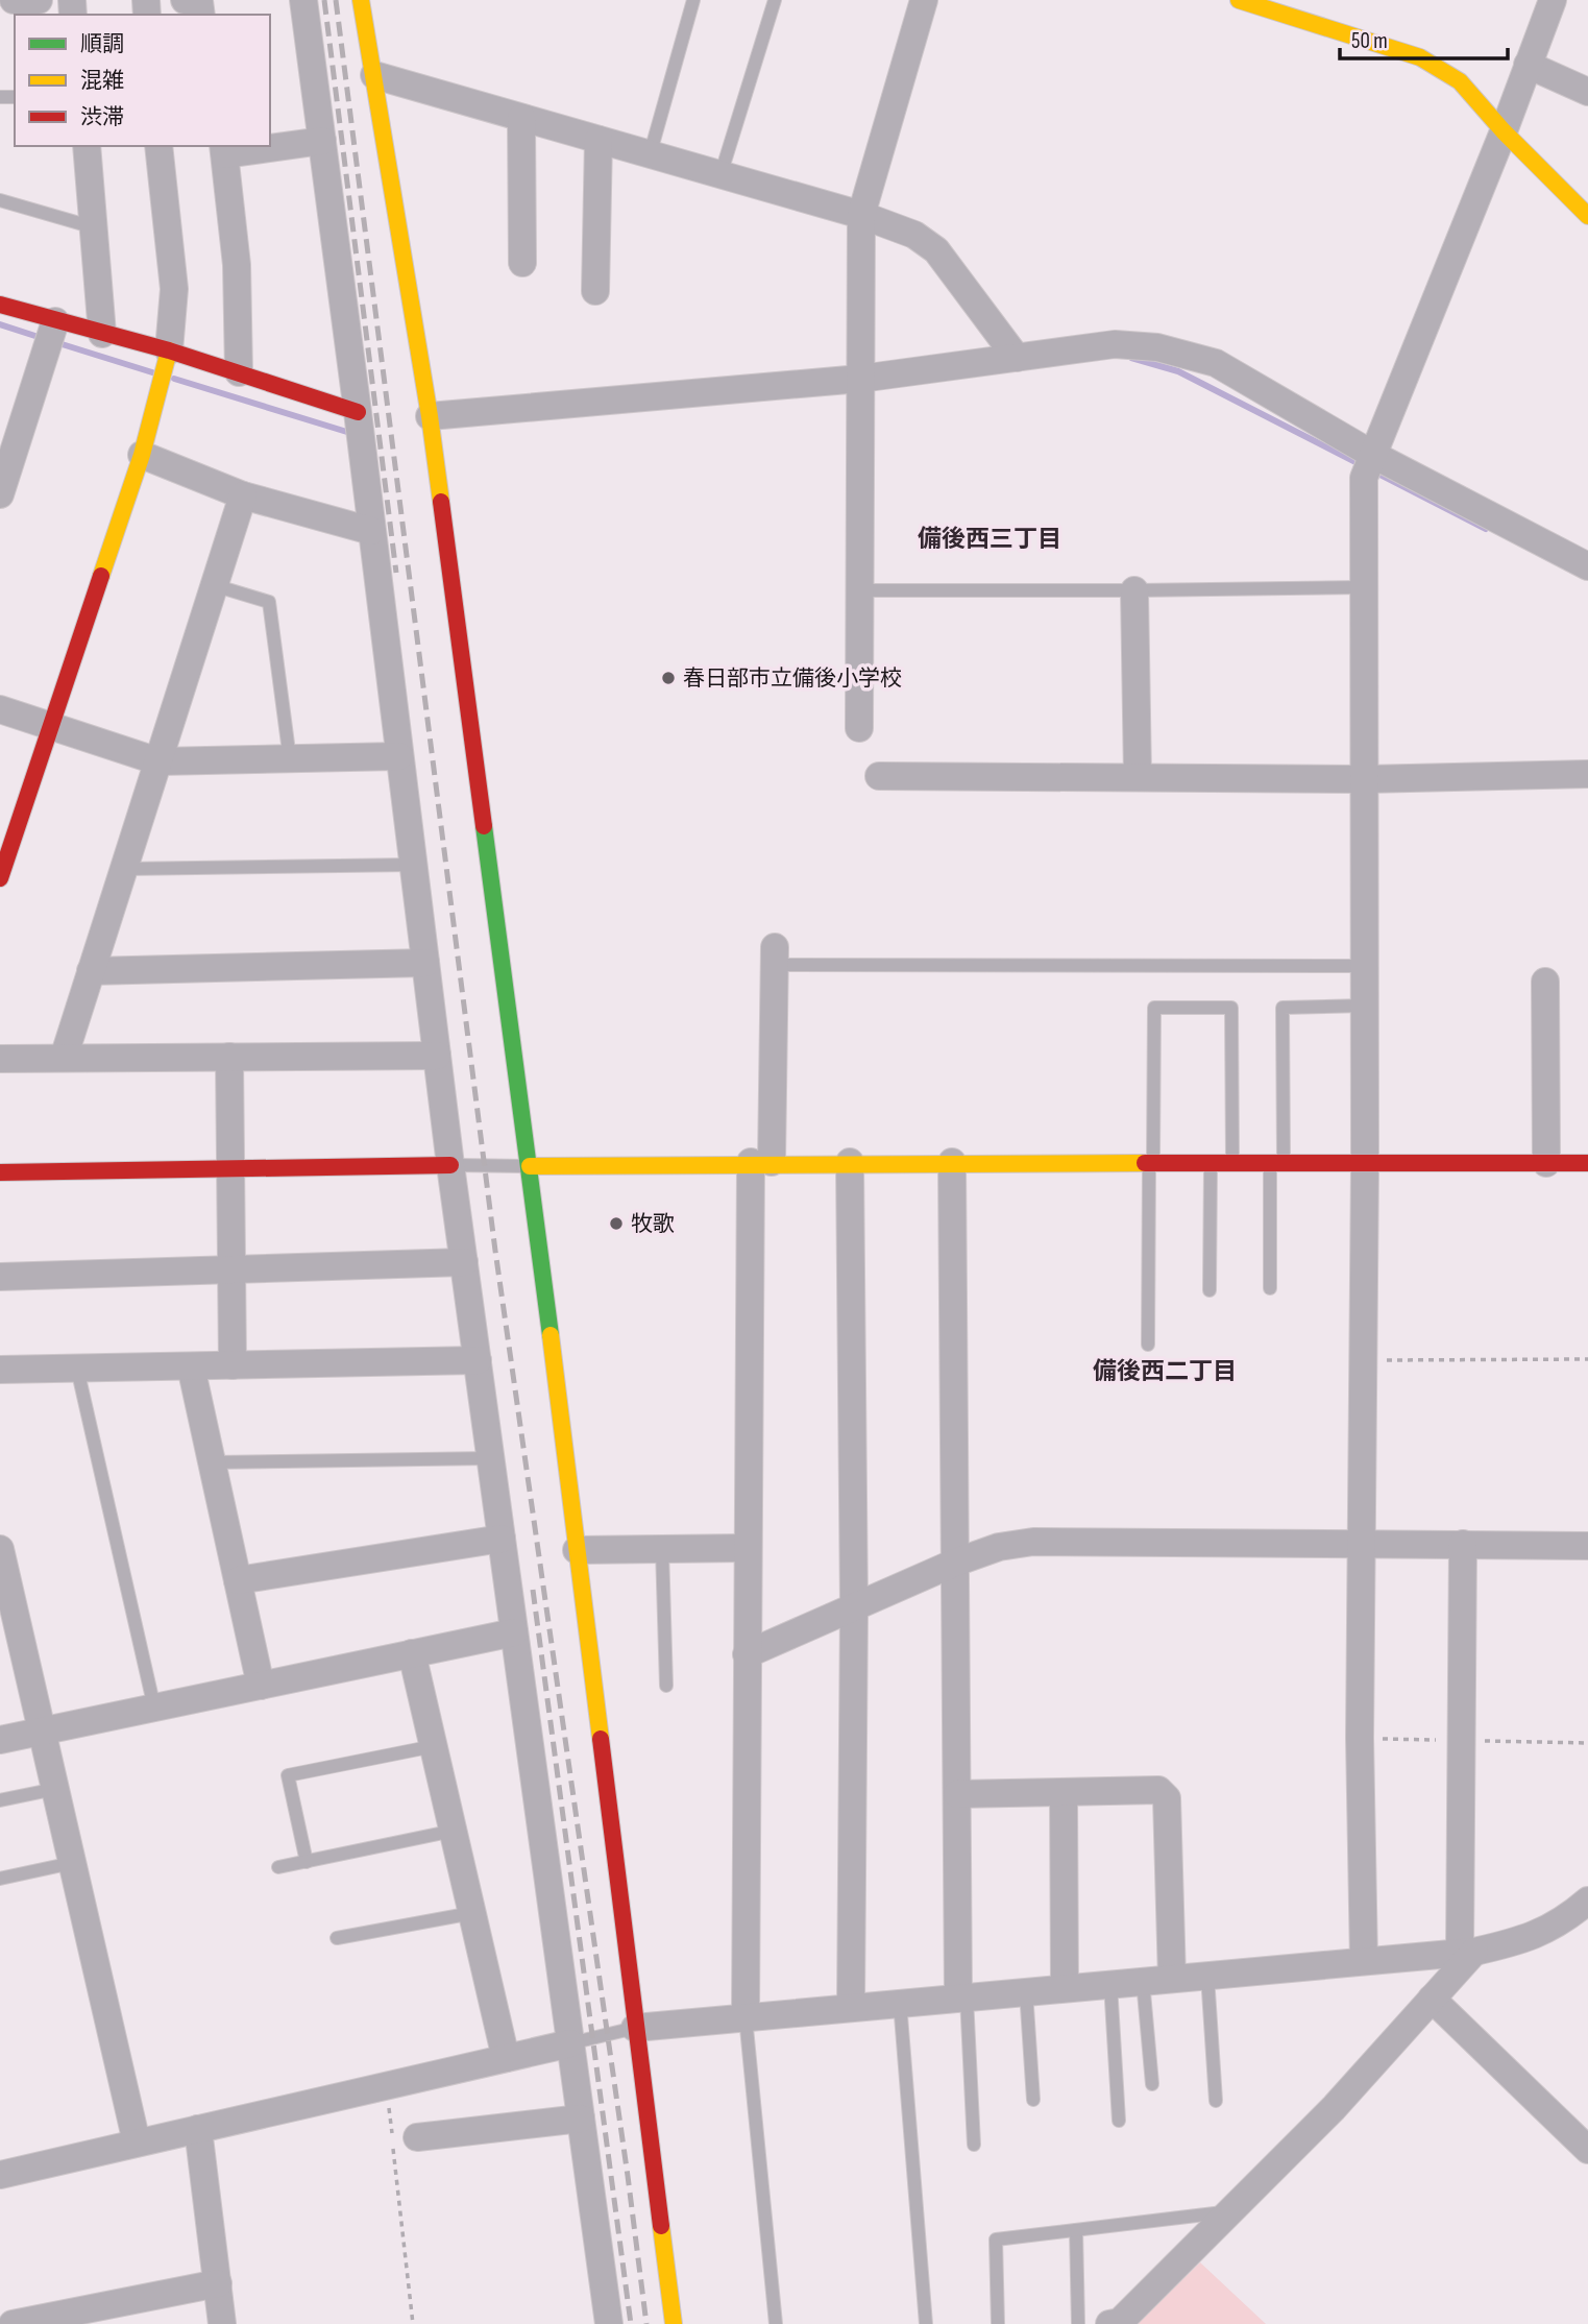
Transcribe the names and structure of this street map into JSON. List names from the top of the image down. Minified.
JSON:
{"districts":["備後西三丁目","備後西二丁目"],"places":["春日部市立備後小学校","牧歌"],"legend":["順調","混雑","渋滞"],"scale_bar":"50 m"}
